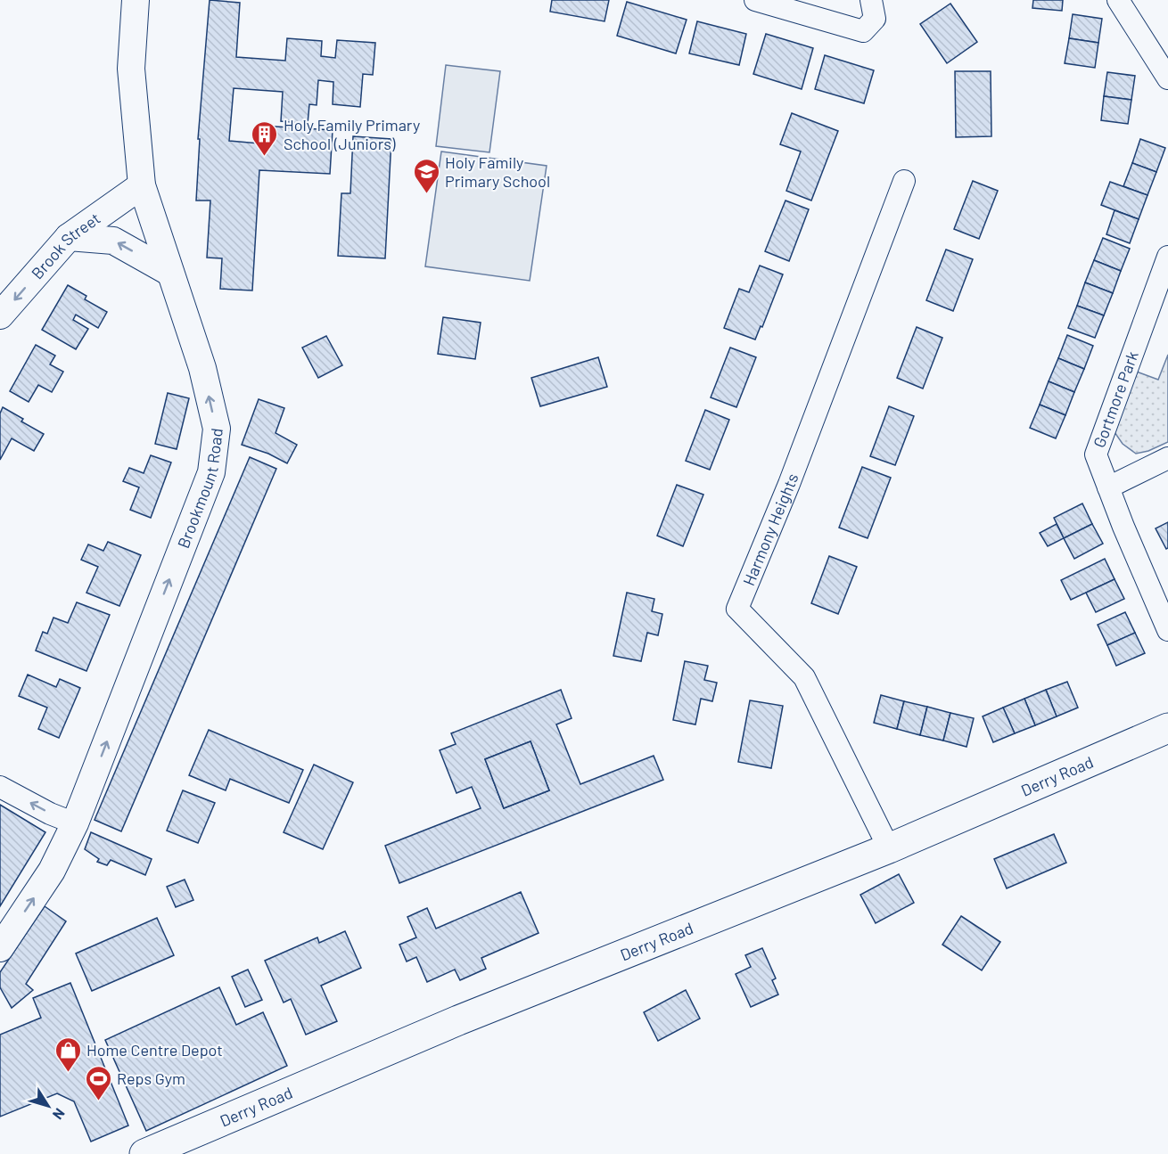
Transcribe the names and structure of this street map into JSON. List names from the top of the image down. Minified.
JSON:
{"streets":{"main road":["Derry Road"],"street":["Brook Street","Gortmore Park","Brookmount Road","Harmony Heights"]},"crossings":[["Brook Street","Brookmount Road"],["Harmony Heights","Derry Road"]],"one_way":["Brook Street","Brookmount Road"],"places":{"building":["Holy Family Primary School (Juniors)"],"school or university":["Holy Family Primary School"],"shop":["Home Centre Depot"],"sports":["Reps Gym"]},"north":"bottom right"}
